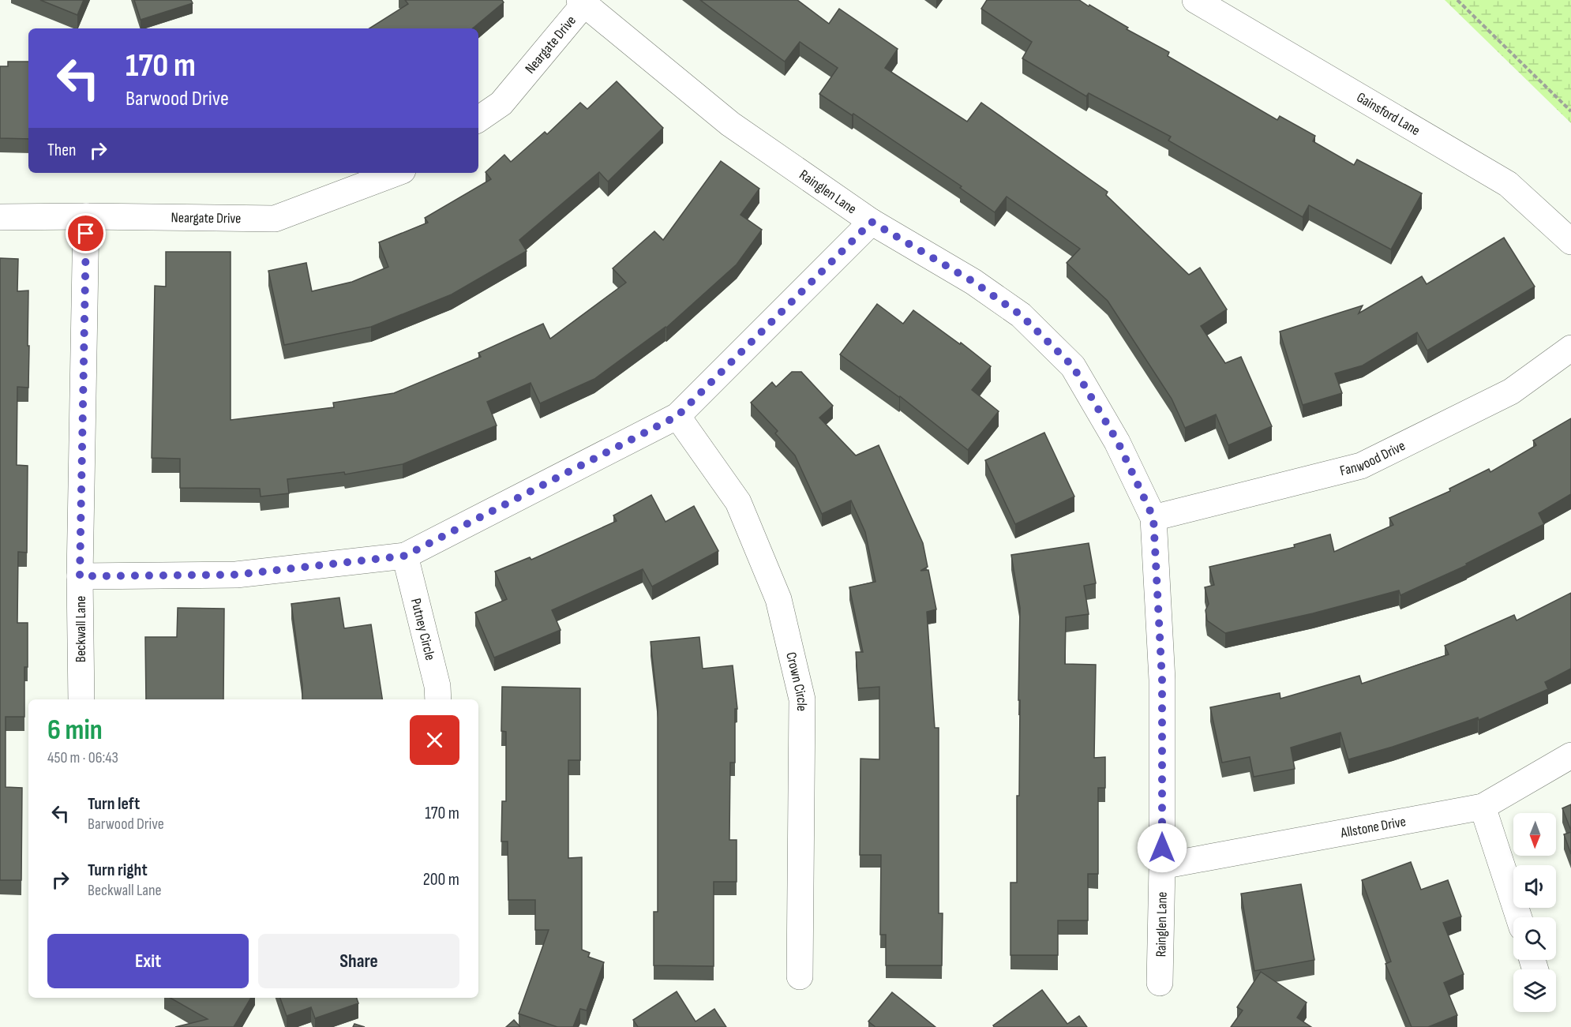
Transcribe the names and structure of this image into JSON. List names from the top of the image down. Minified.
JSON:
{"streets":{"street":["Neargate Drive","Gainsford Lane","Rainglen Lane","Fanwood Drive","Putney Circle","Beckwall Lane","Crown Circle","Allstone Drive"]},"crossings":[["Neargate Drive","Rainglen Lane"],["Neargate Drive","Beckwall Lane"],["Rainglen Lane","Fanwood Drive"],["Rainglen Lane","Allstone Drive"]],"north":"bottom","page":{"turn":["170 m","Barwood Drive"],"then":"Then","heading":["6 min","450 m · 06:43"],"list":[{"name":"Turn left","note":"Barwood Drive","value":"170 m"},{"name":"Turn right","note":"Beckwall Lane","value":"200 m"}],"buttons":["Exit","Share"]}}
